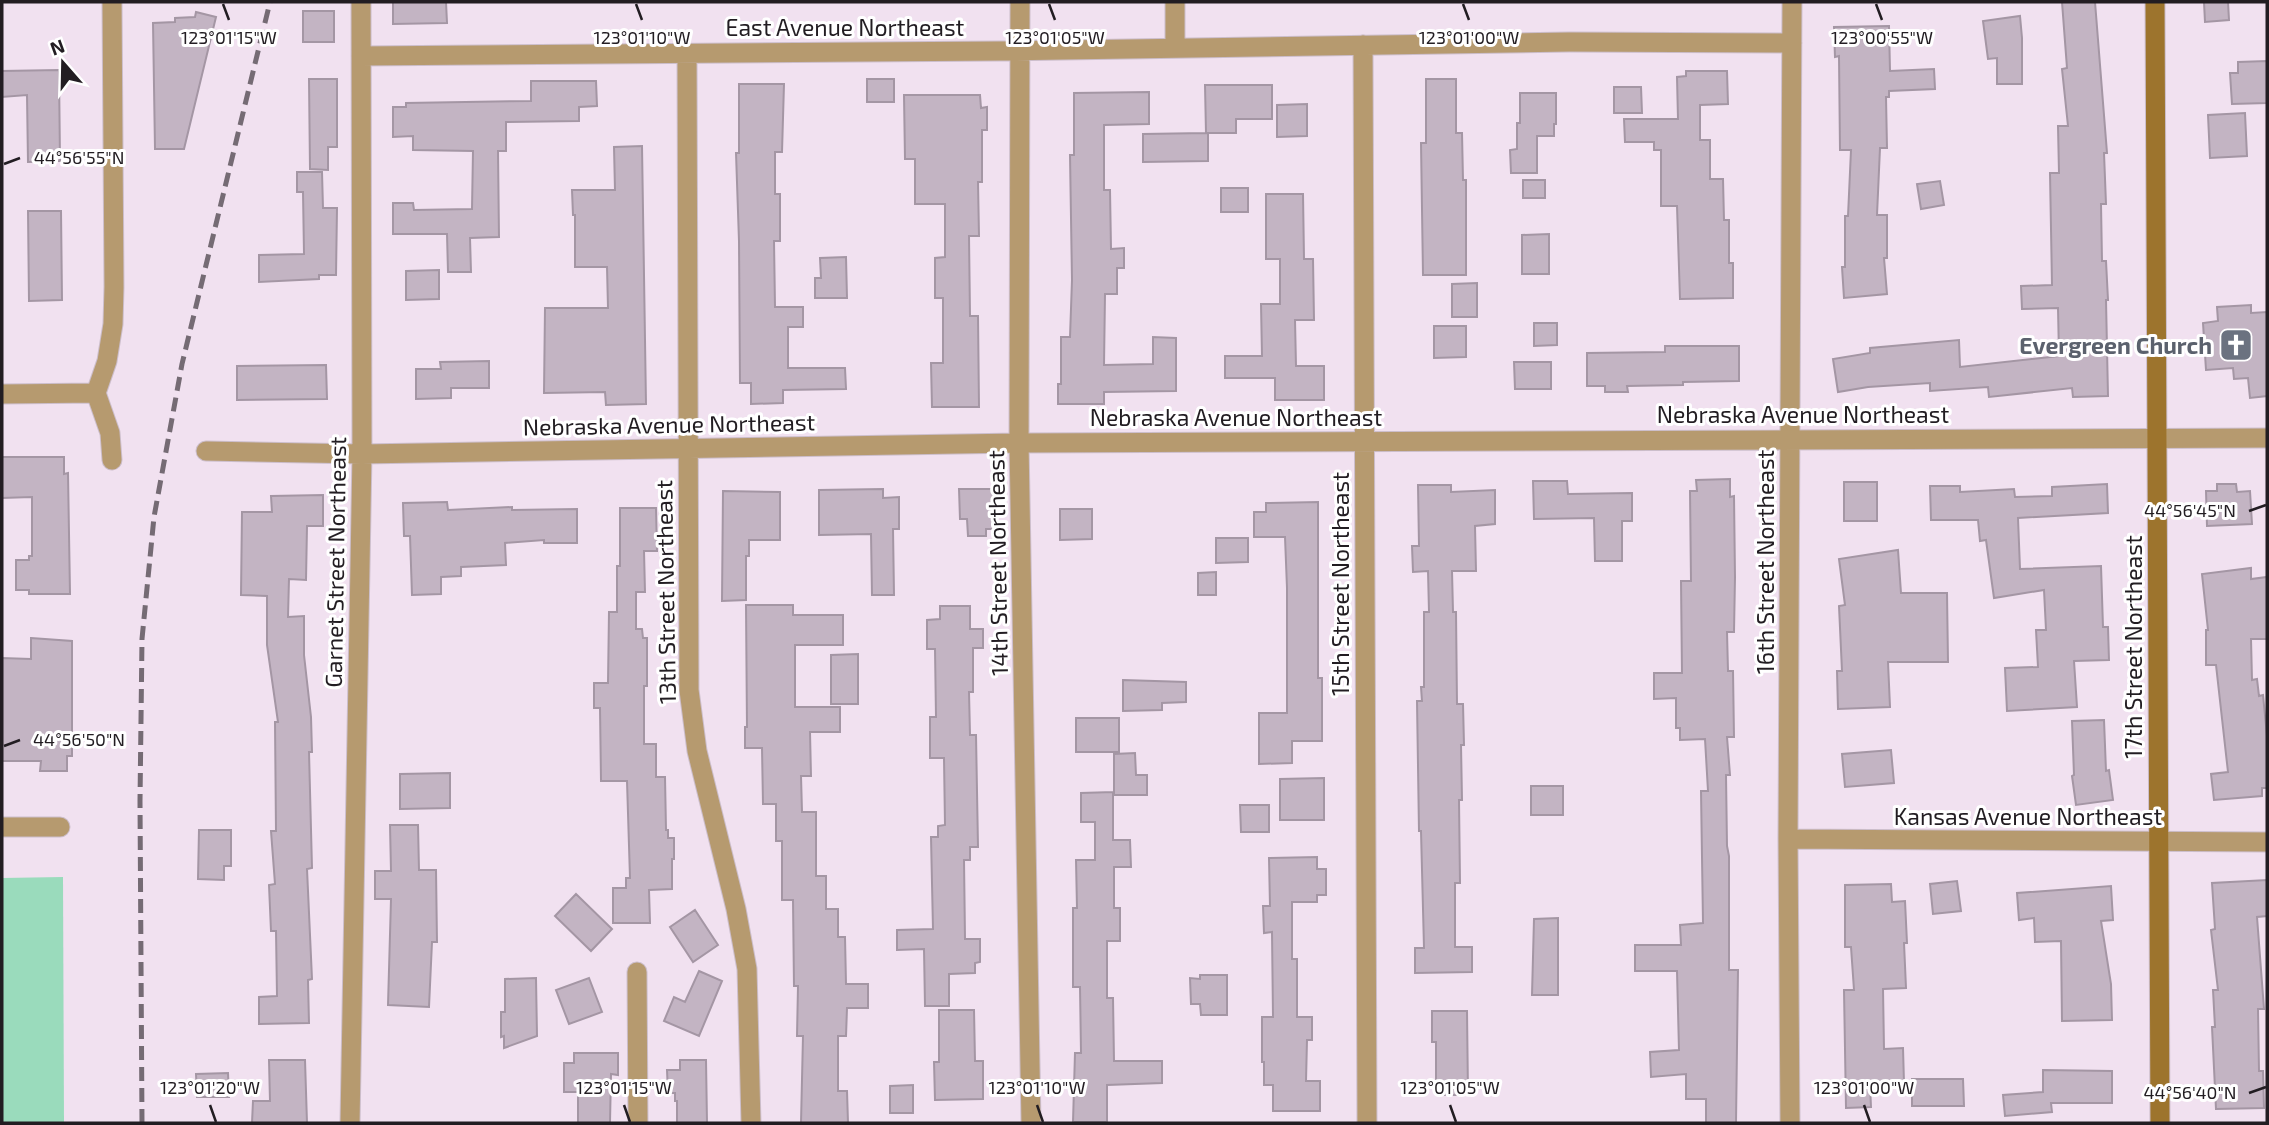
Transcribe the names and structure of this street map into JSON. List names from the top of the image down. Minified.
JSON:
{"streets":{"main road":["17th Street Northeast"],"street":["East Avenue Northeast","Nebraska Avenue Northeast","Garnet Street Northeast","16th Street Northeast","14th Street Northeast","15th Street Northeast","13th Street Northeast","Kansas Avenue Northeast"]},"crossings":[["East Avenue Northeast","Garnet Street Northeast"],["East Avenue Northeast","16th Street Northeast"],["East Avenue Northeast","14th Street Northeast"],["East Avenue Northeast","15th Street Northeast"],["East Avenue Northeast","13th Street Northeast"],["Nebraska Avenue Northeast","Garnet Street Northeast"],["Nebraska Avenue Northeast","16th Street Northeast"],["Nebraska Avenue Northeast","14th Street Northeast"],["Nebraska Avenue Northeast","15th Street Northeast"],["Nebraska Avenue Northeast","13th Street Northeast"],["Nebraska Avenue Northeast","17th Street Northeast"],["16th Street Northeast","Kansas Avenue Northeast"],["17th Street Northeast","Kansas Avenue Northeast"]],"places":{"church":["Evergreen Church"]},"north":"top","coordinates":["123°01'15\"W","123°01'10\"W","123°01'05\"W","123°01'00\"W","123°00'55\"W","44°56'55\"N","44°56'45\"N","44°56'50\"N","123°01'20\"W","44°56'40\"N"]}
